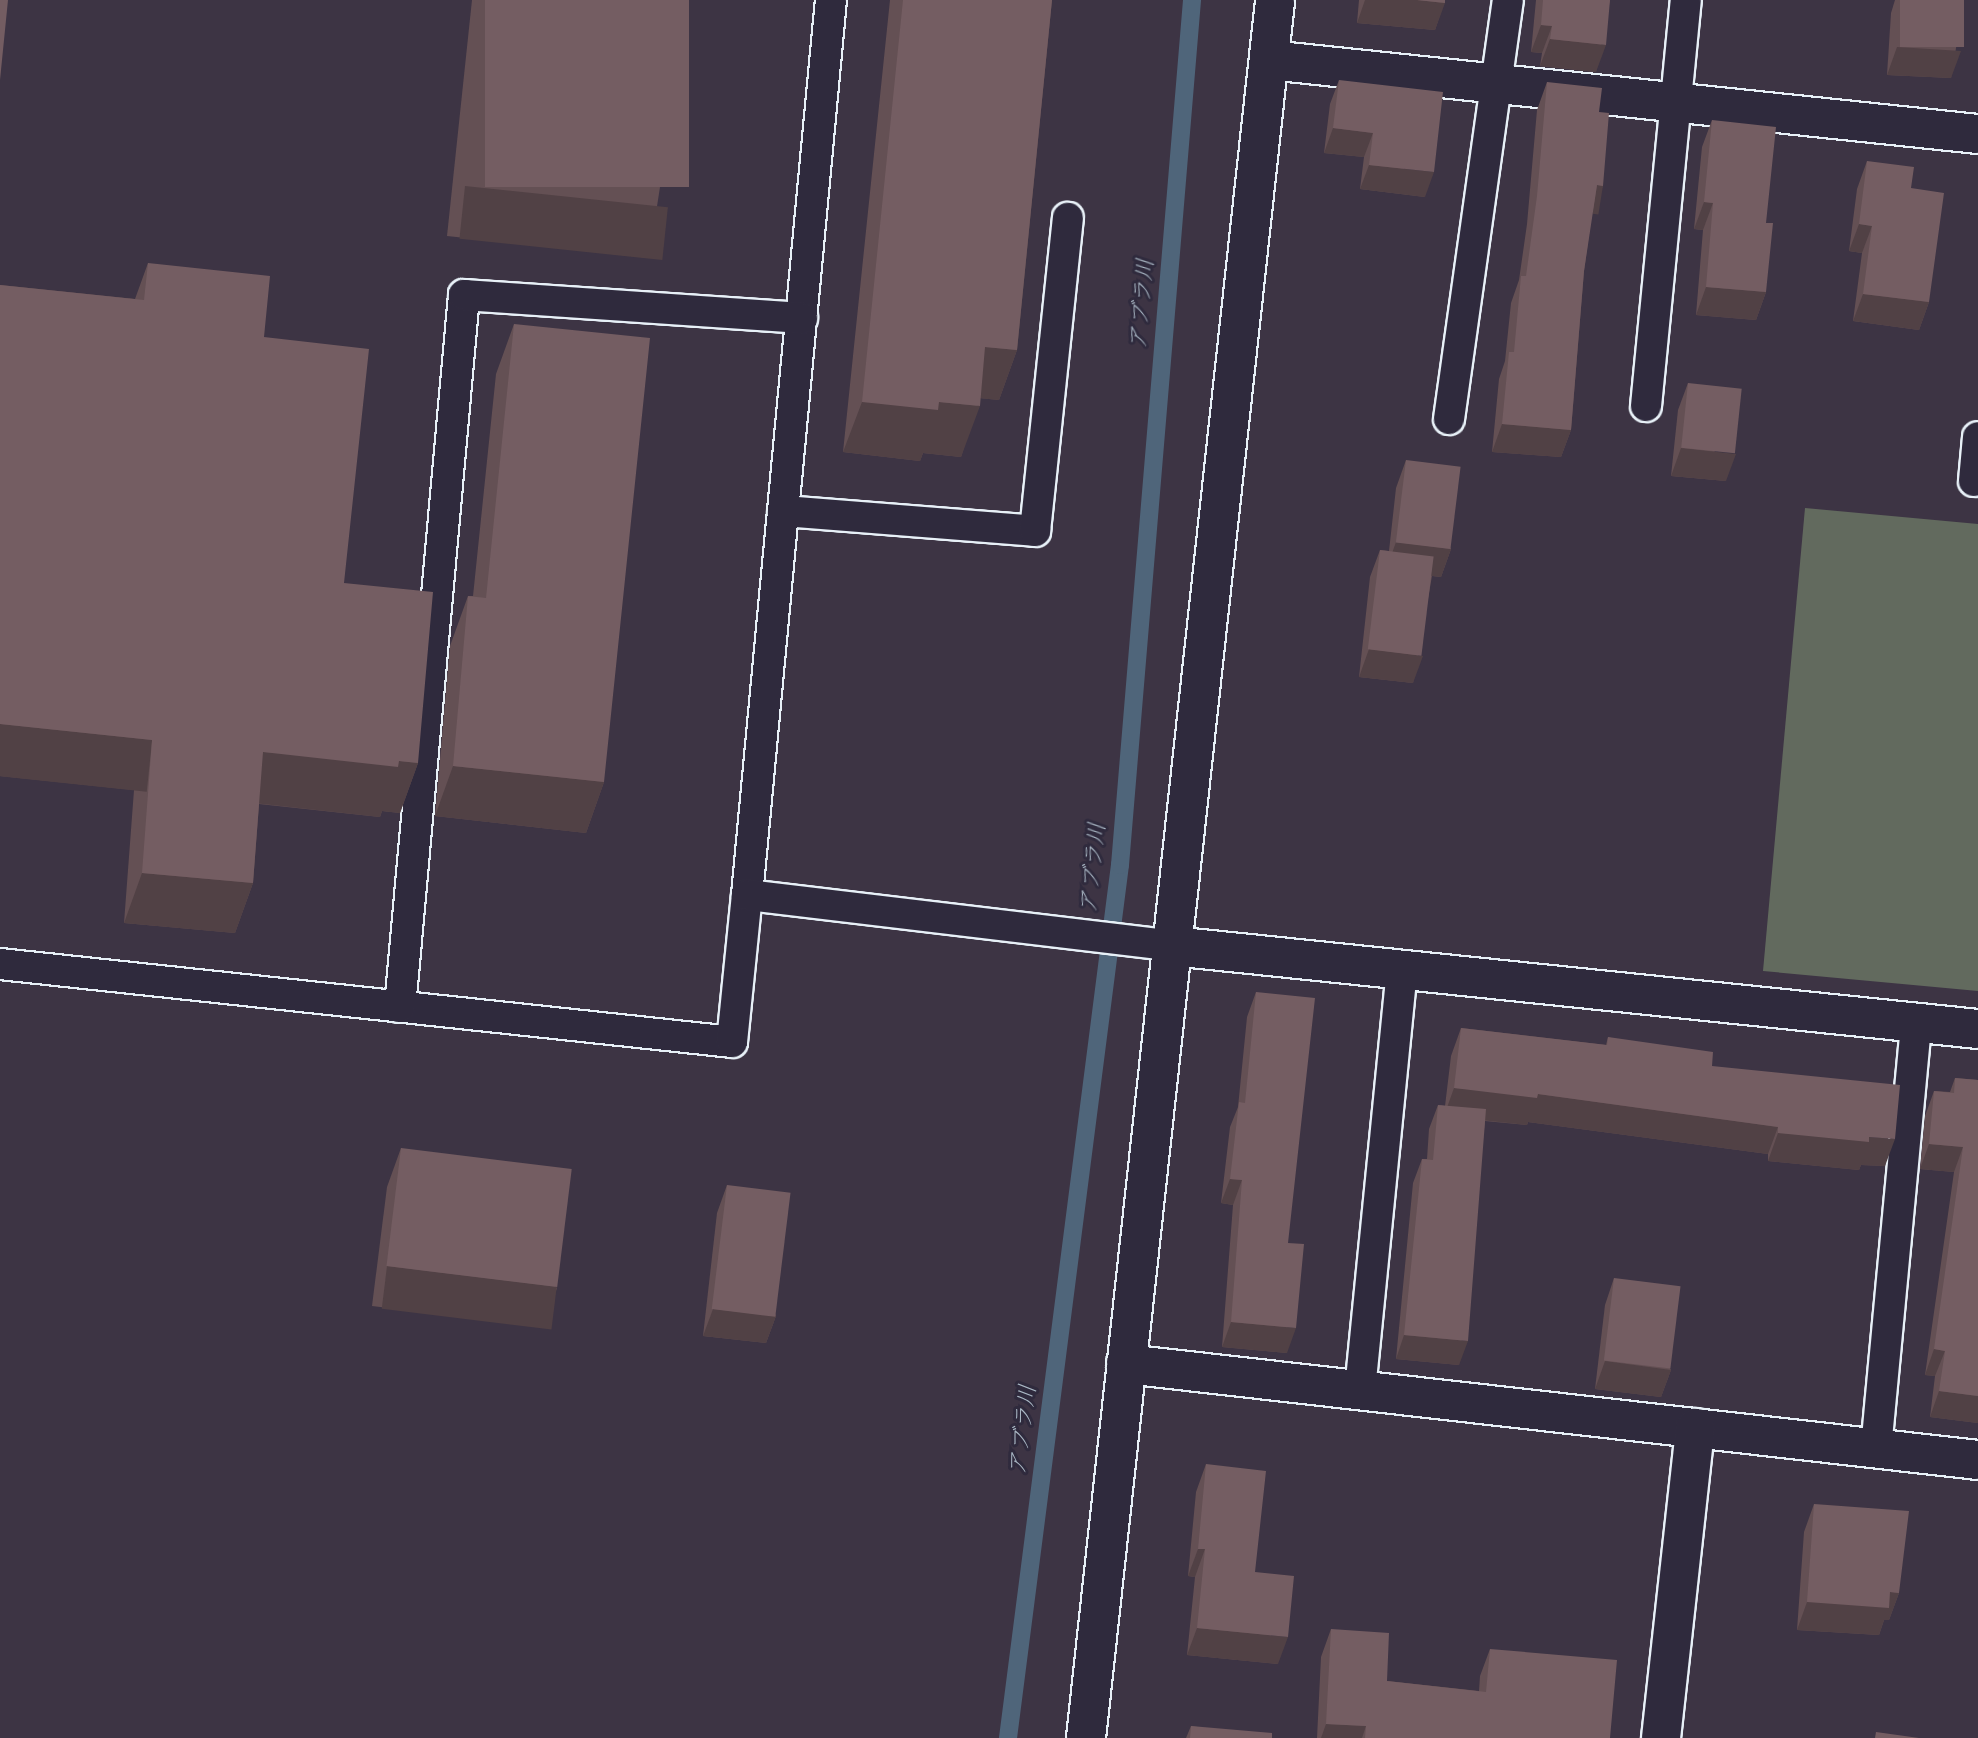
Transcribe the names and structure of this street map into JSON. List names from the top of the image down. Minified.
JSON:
{"water":["アブラ川"]}
